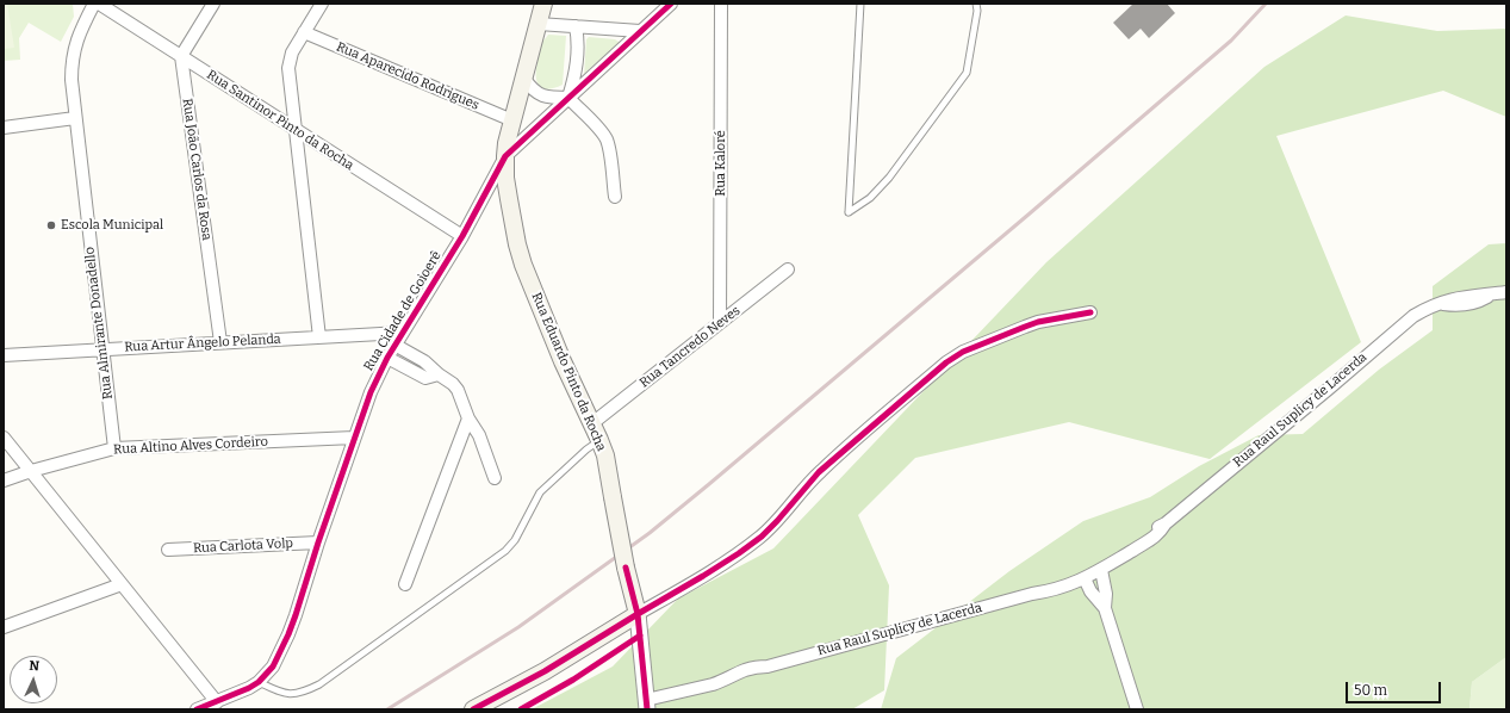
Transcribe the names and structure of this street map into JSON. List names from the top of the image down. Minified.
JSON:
{"streets":{"main road":["Rua Eduardo Pinto da Rocha"],"street":["Rua Aparecido Rodrigues","Rua Santinor Pinto da Rocha","Rua Kaloré","Rua João Carlos da Rosa","Rua Cidade de Goioerê","Rua Almirante Donadello","Rua Artur Ângelo Pelanda","Rua Tancredo Neves","Rua Raul Suplicy de Lacerda","Rua Altino Alves Cordeiro","Rua Carlota Volp"]},"crossings":[["Rua Aparecido Rodrigues","Rua Eduardo Pinto da Rocha"],["Rua Santinor Pinto da Rocha","Rua João Carlos da Rosa"],["Rua Santinor Pinto da Rocha","Rua Cidade de Goioerê"],["Rua Kaloré","Rua Tancredo Neves"],["Rua João Carlos da Rosa","Rua Artur Ângelo Pelanda"],["Rua Cidade de Goioerê","Rua Artur Ângelo Pelanda"],["Rua Cidade de Goioerê","Rua Eduardo Pinto da Rocha"],["Rua Cidade de Goioerê","Rua Altino Alves Cordeiro"],["Rua Cidade de Goioerê","Rua Carlota Volp"],["Rua Almirante Donadello","Rua Artur Ângelo Pelanda"],["Rua Almirante Donadello","Rua Altino Alves Cordeiro"],["Rua Tancredo Neves","Rua Eduardo Pinto da Rocha"]],"places":["Escola Municipal"],"scale_bar":"50 m","north":"top"}
